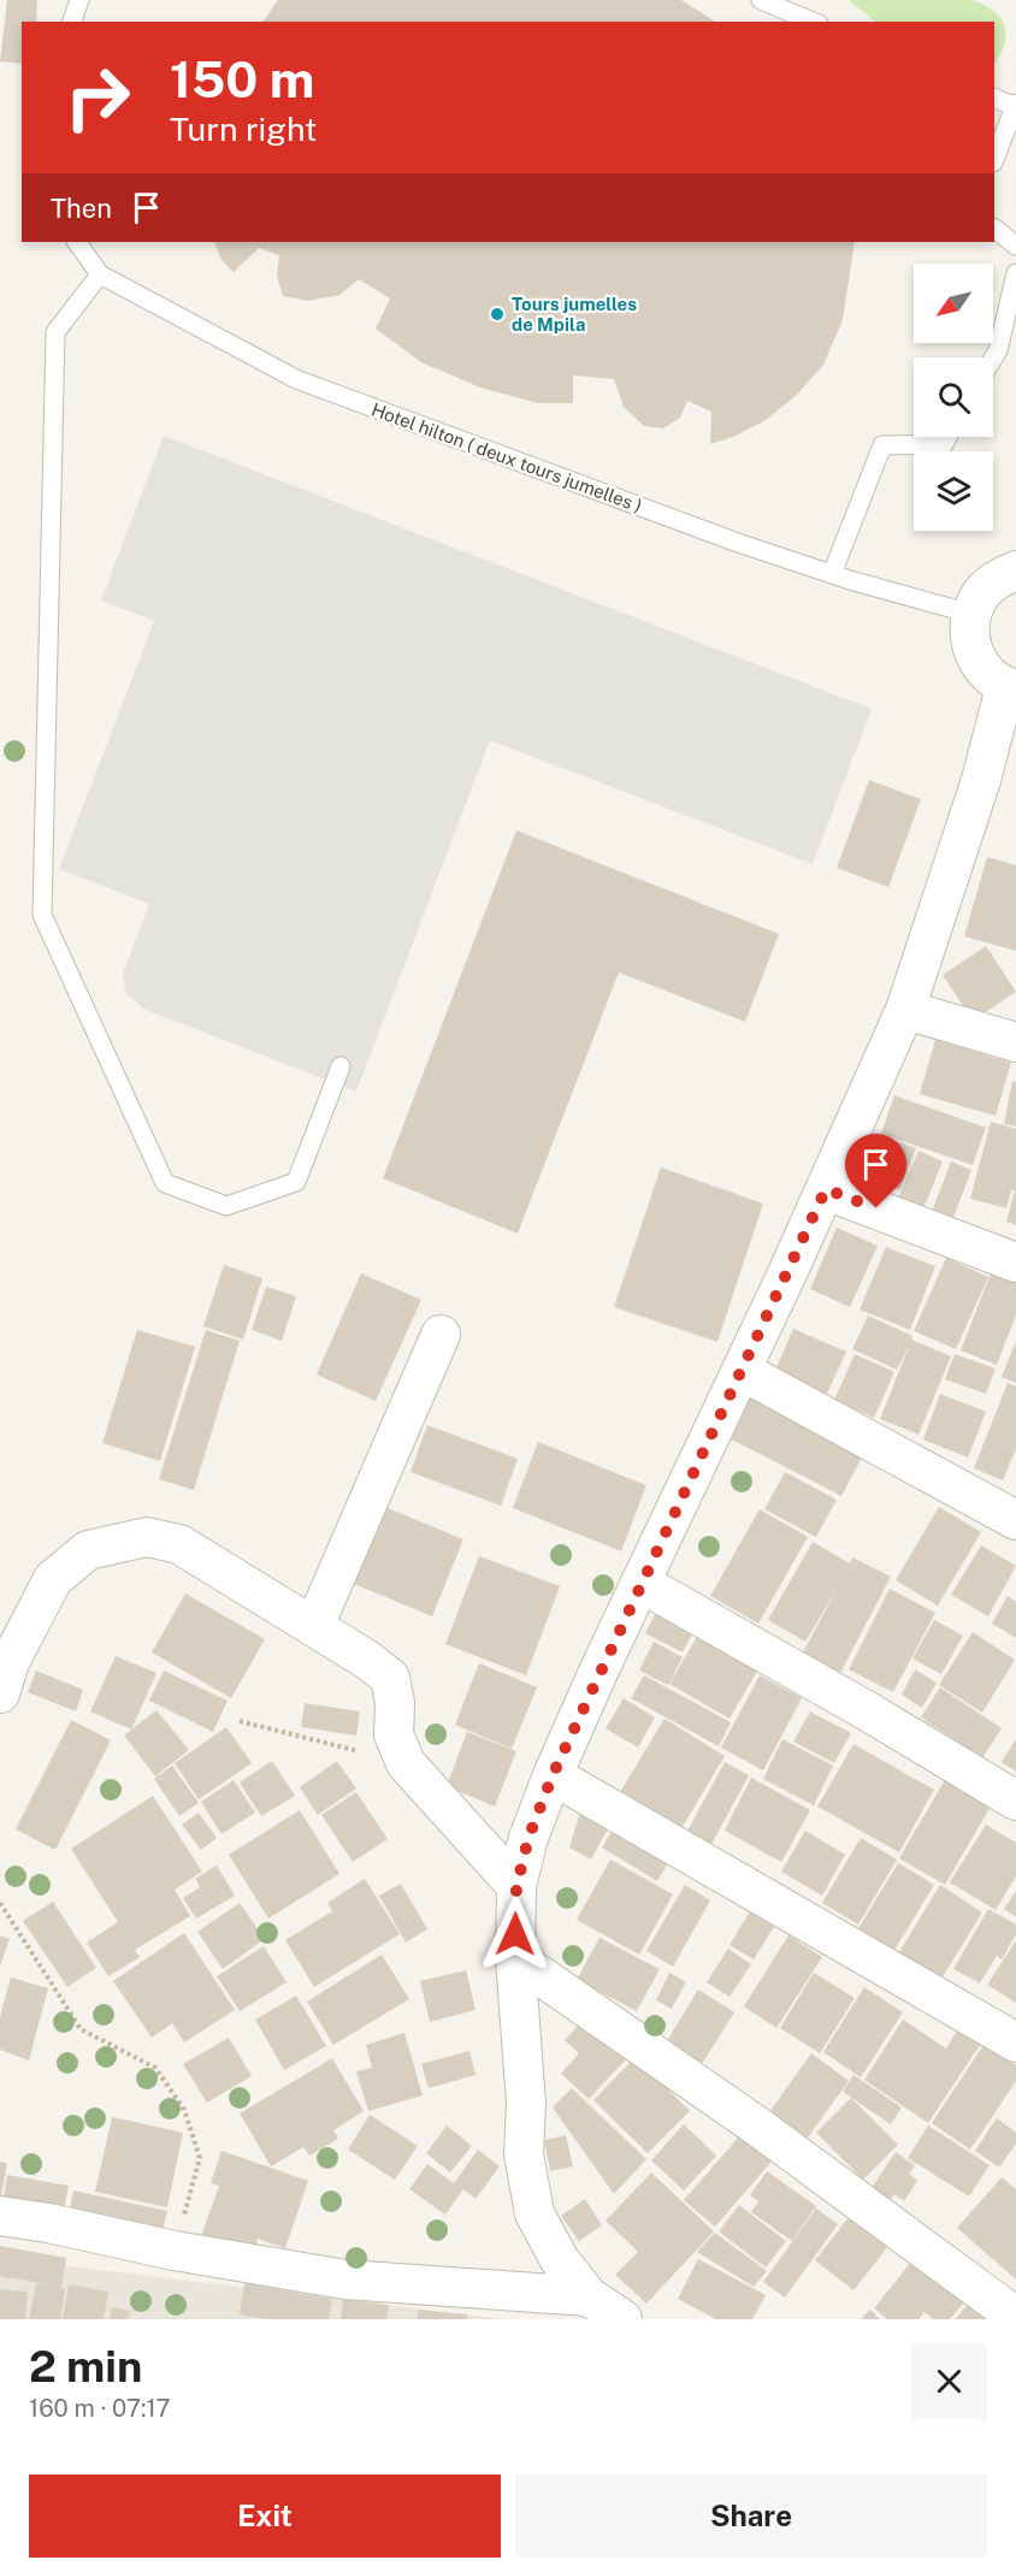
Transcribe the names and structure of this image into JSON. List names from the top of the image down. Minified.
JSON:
{"streets":{"lane":["Hotel hilton ( deux tours jumelles )"]},"places":["Tours jumelles de Mpila"],"north":"bottom left","page":{"turn":["150 m","Turn right"],"then":"Then","heading":["2 min","160 m · 07:17"],"buttons":["Exit","Share"]}}
